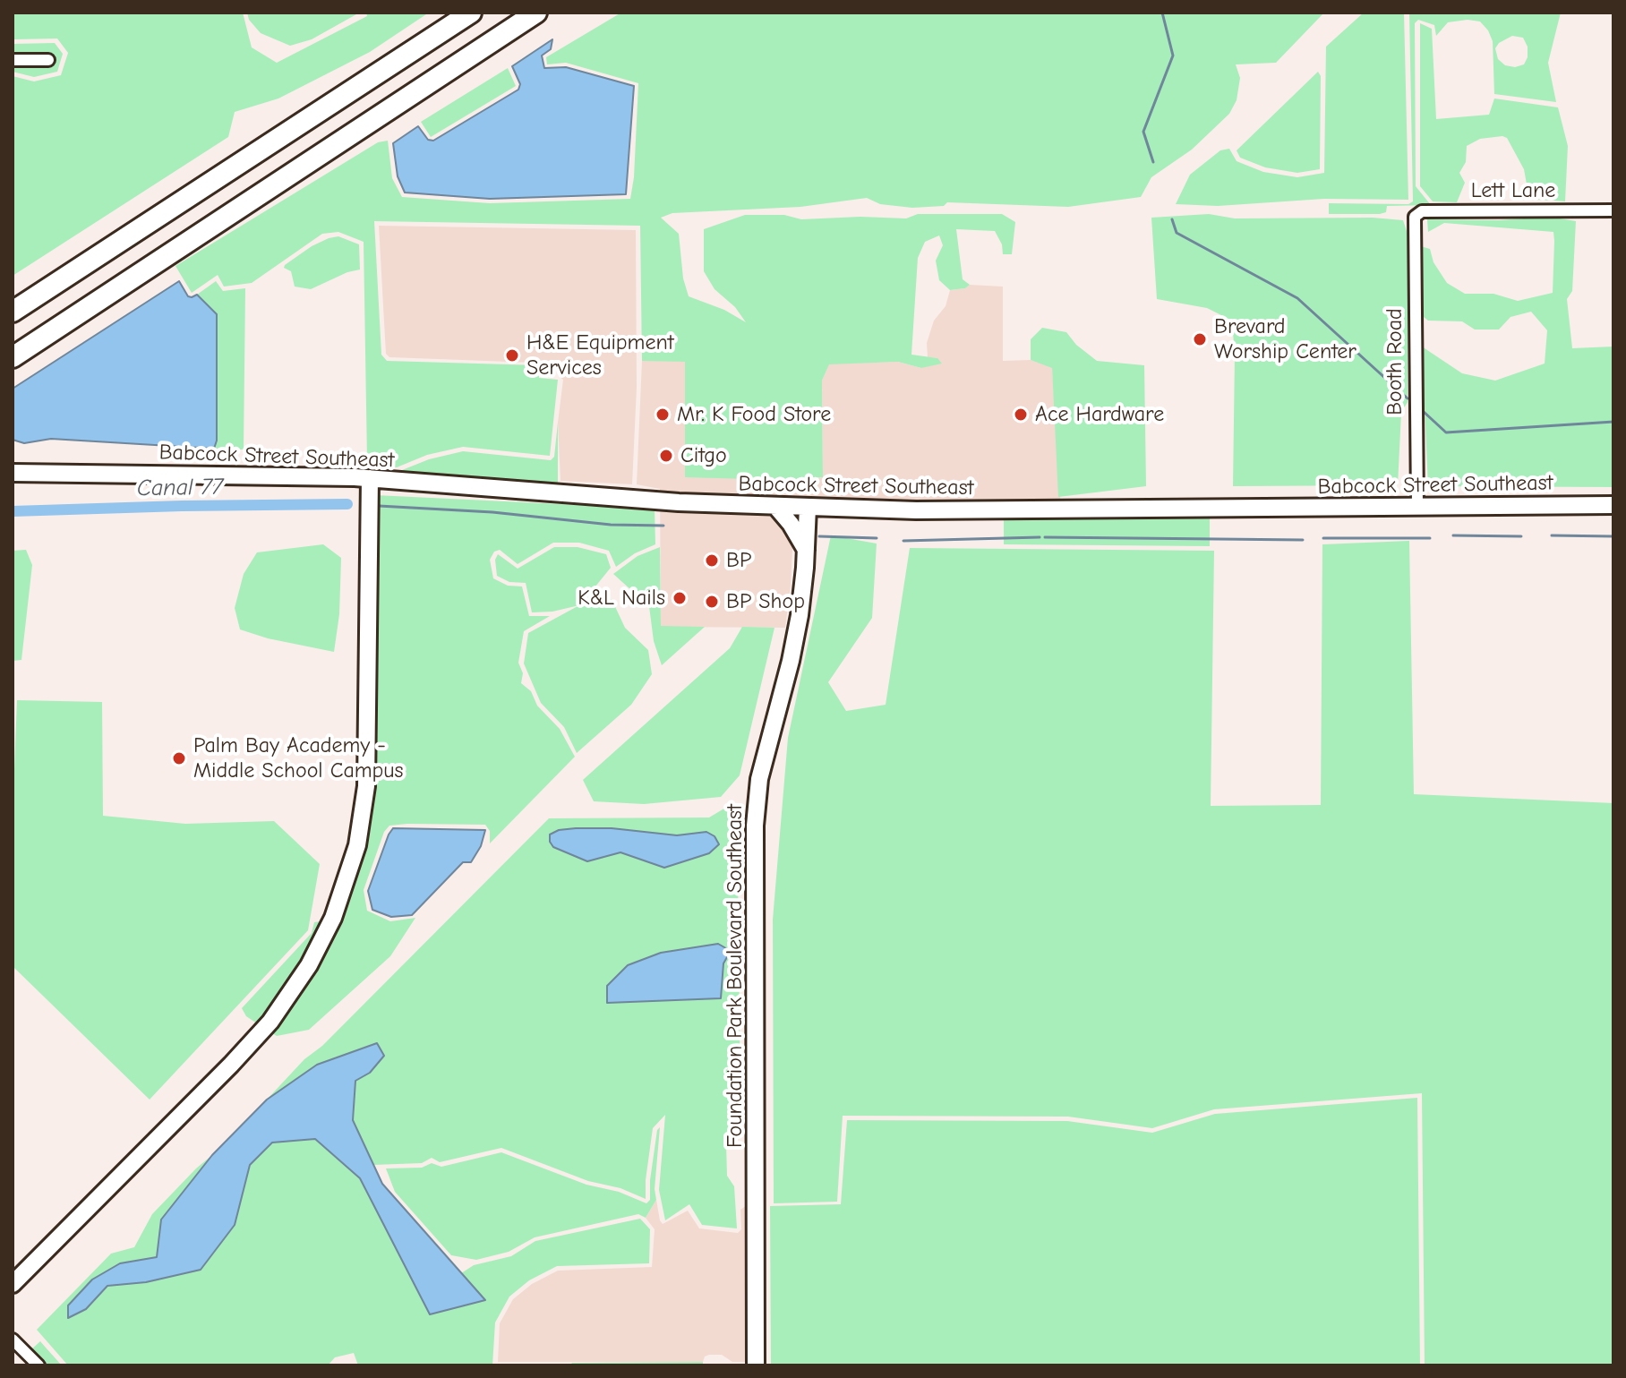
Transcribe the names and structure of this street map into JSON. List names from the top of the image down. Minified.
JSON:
{"streets":{"street":["Lett Lane","Booth Road","Babcock Street Southeast","Foundation Park Boulevard Southeast"]},"crossings":[["Lett Lane","Booth Road"],["Booth Road","Babcock Street Southeast"],["Babcock Street Southeast","Foundation Park Boulevard Southeast"]],"water":["Canal 77"],"places":["Brevard Worship Center","H&E Equipment Services","Mr. K Food Store","Ace Hardware","Citgo","BP","K&L Nails","BP Shop","Palm Bay Academy - Middle School Campus"]}
